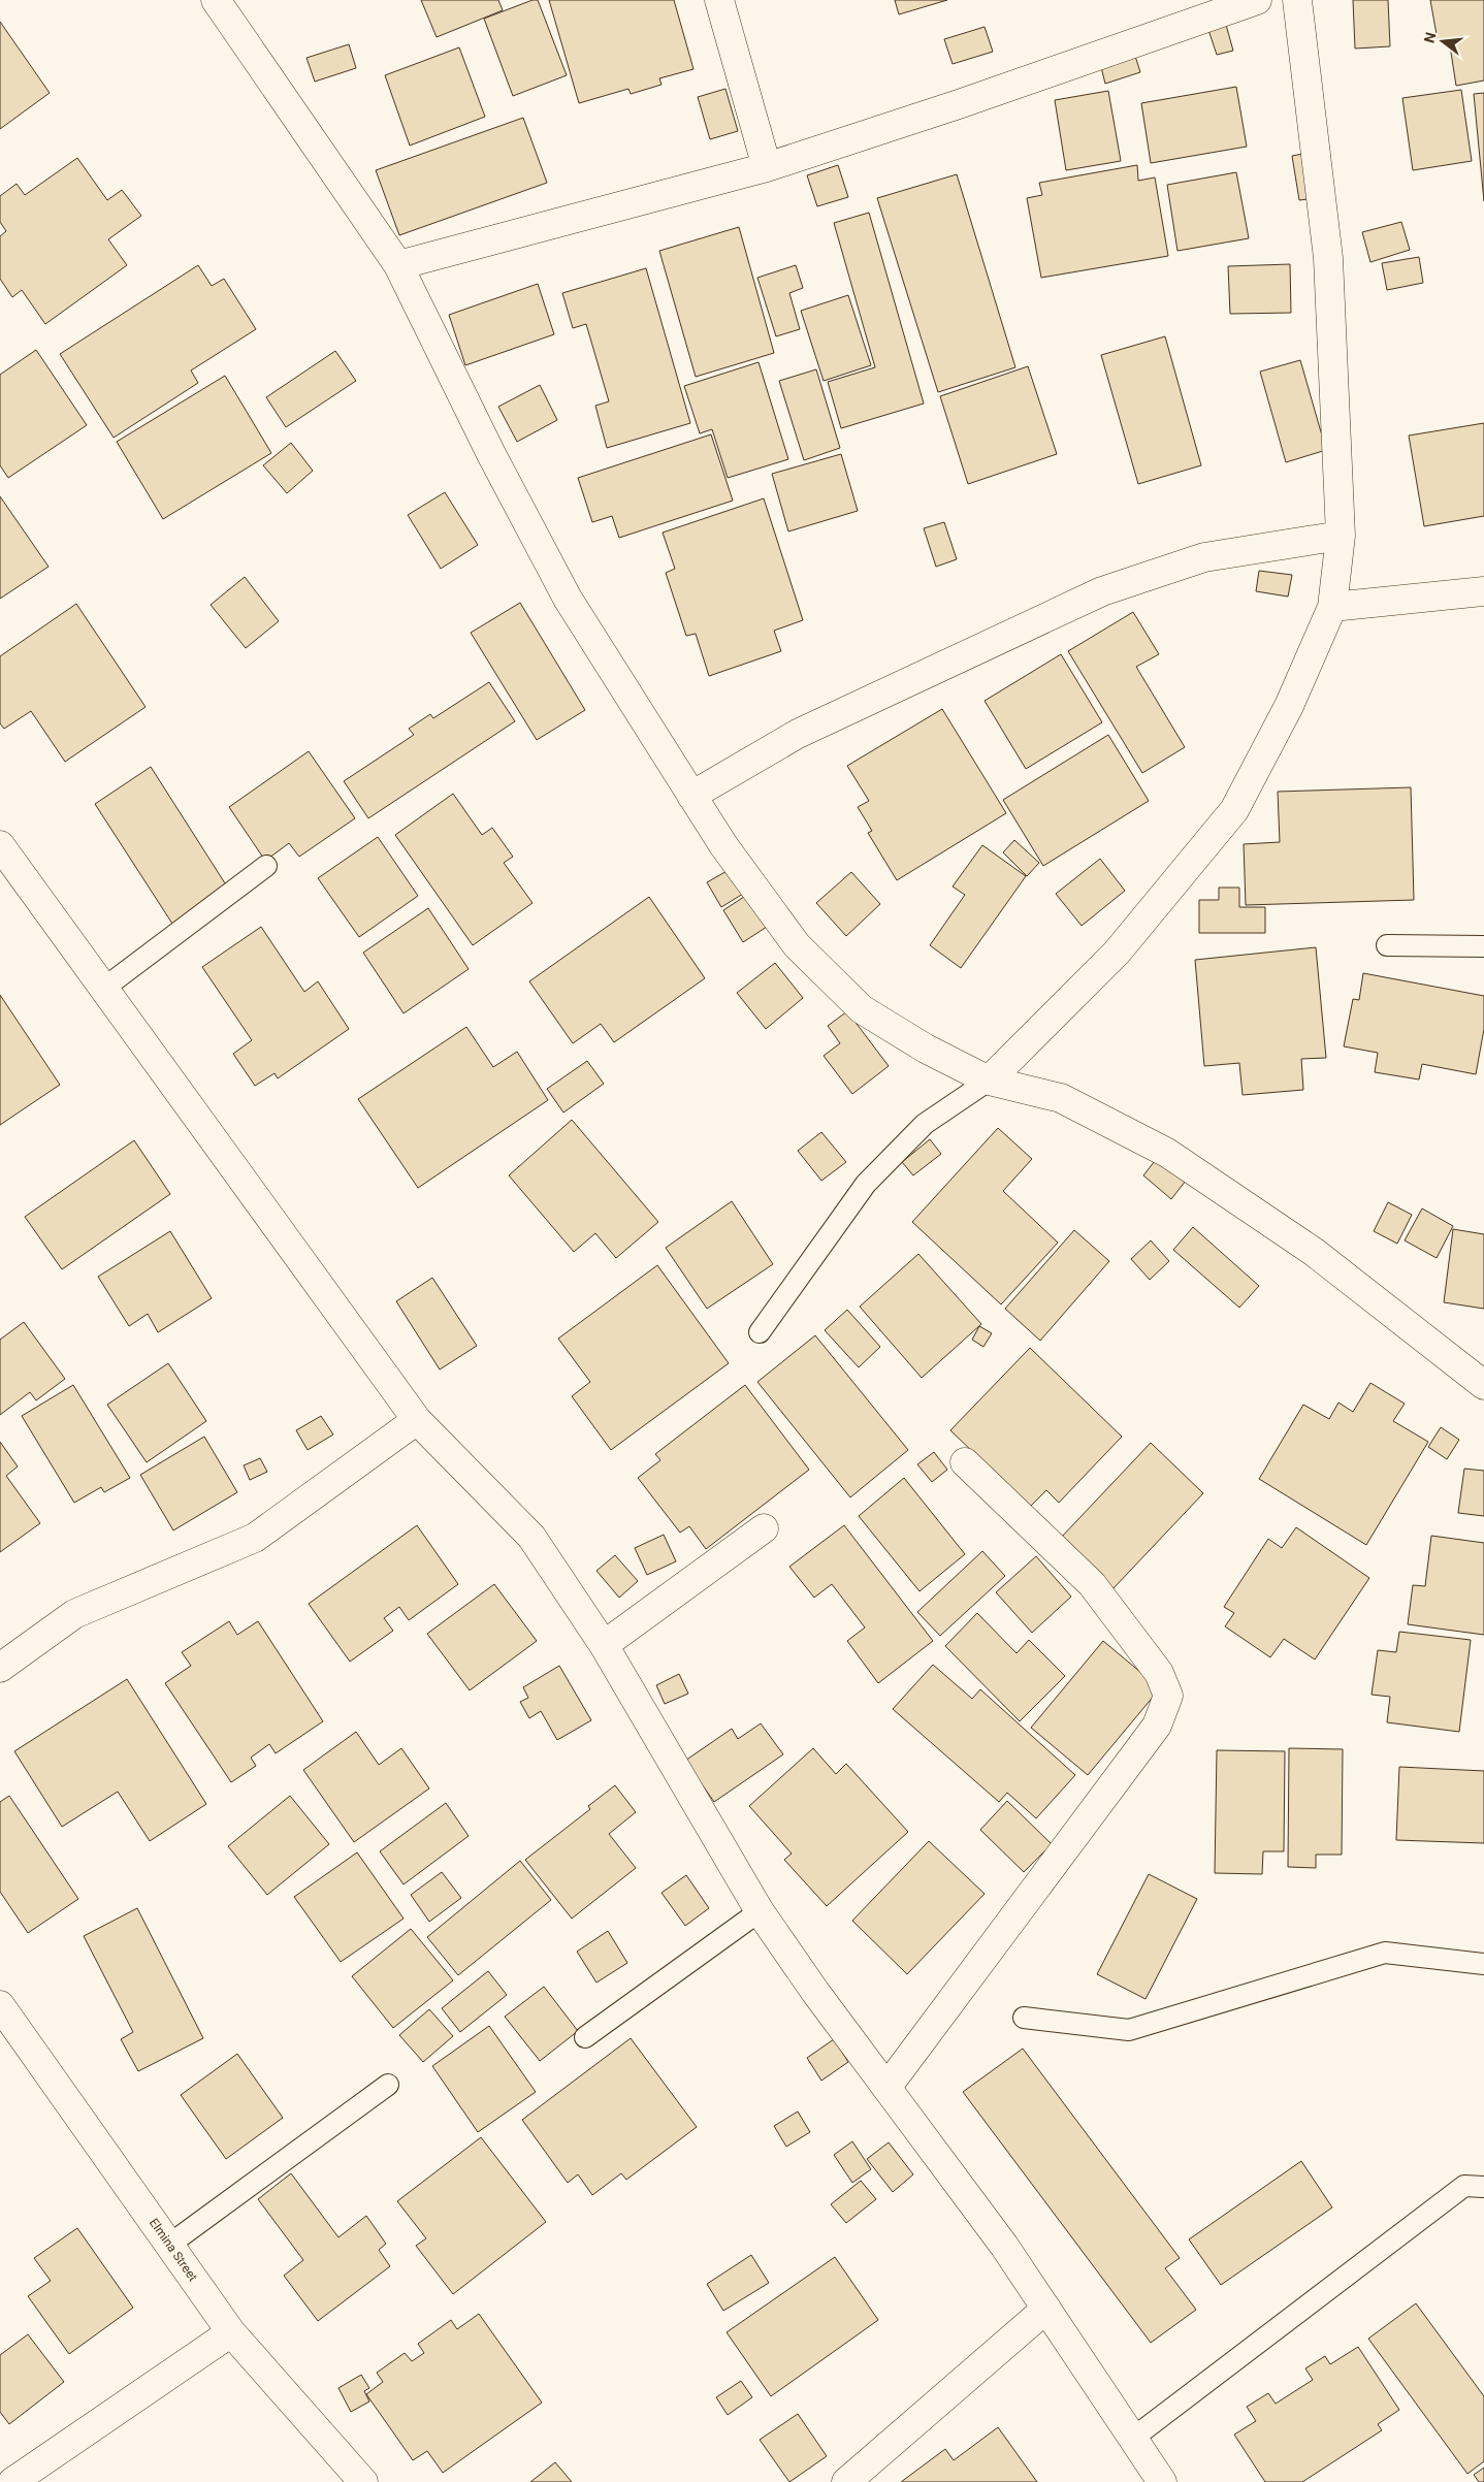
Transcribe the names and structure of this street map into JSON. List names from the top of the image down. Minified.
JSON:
{"streets":{"street":["Elmina Street"]},"north":"left"}
